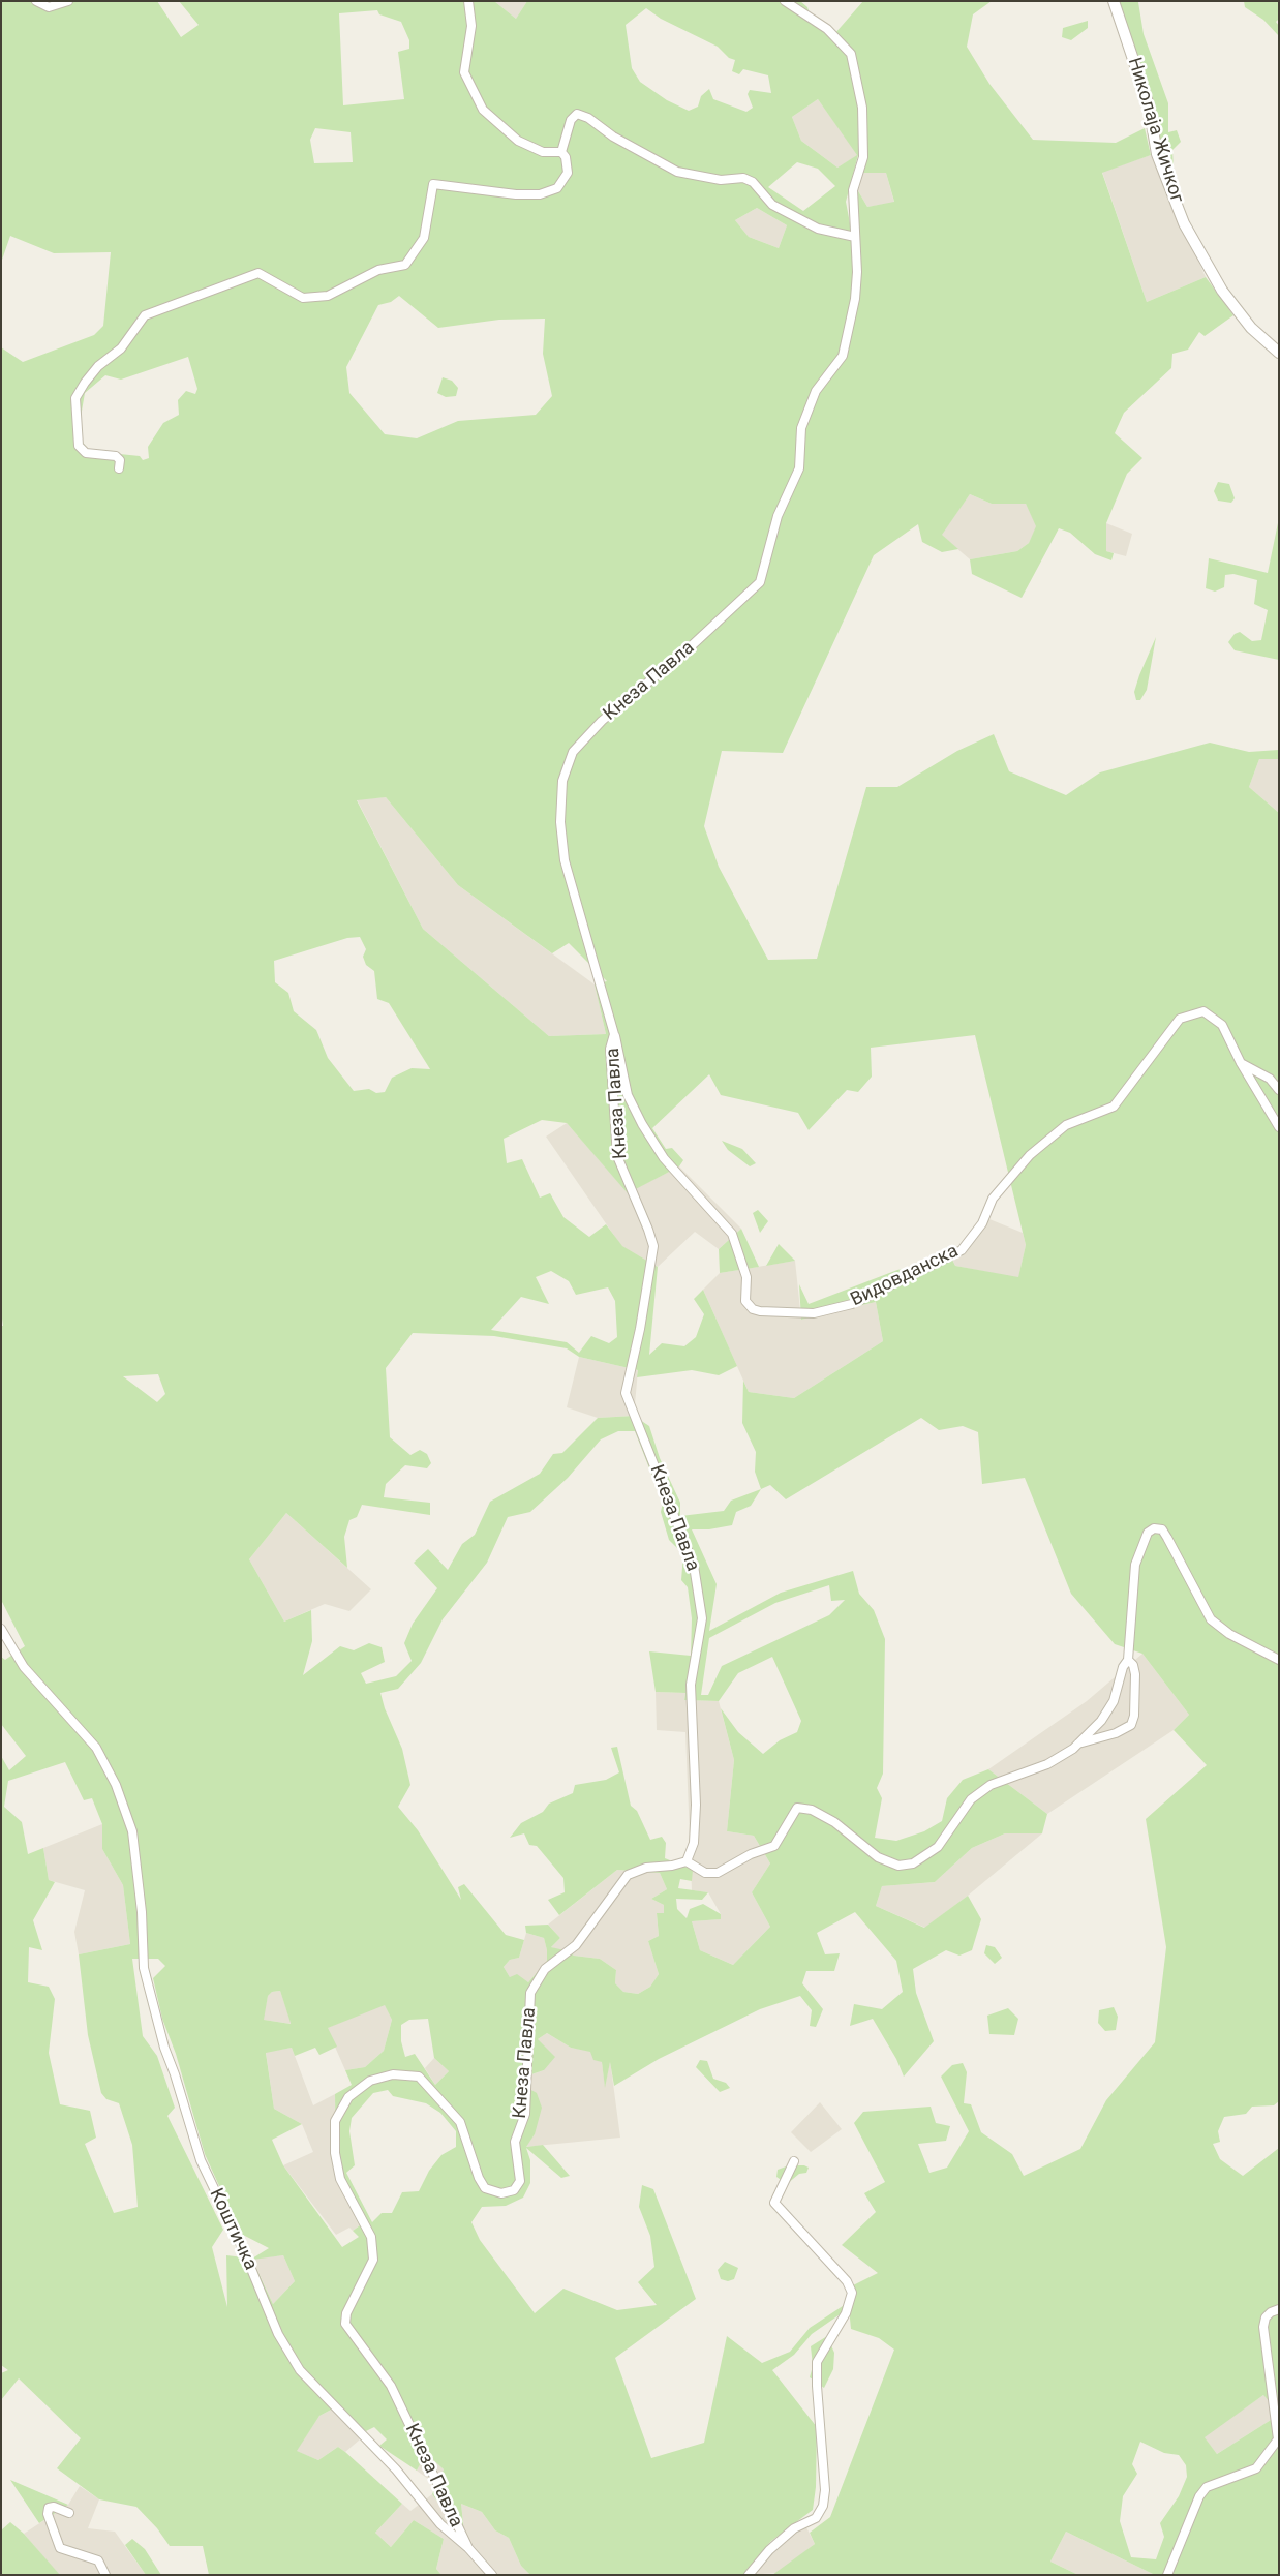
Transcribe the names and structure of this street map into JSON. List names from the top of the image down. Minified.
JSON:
{"streets":{"street":["Николаја Жичког","Кнеза Павла","Видовданска","Коштичка"]},"crossings":[["Кнеза Павла","Видовданска"],["Кнеза Павла","Коштичка"]]}
